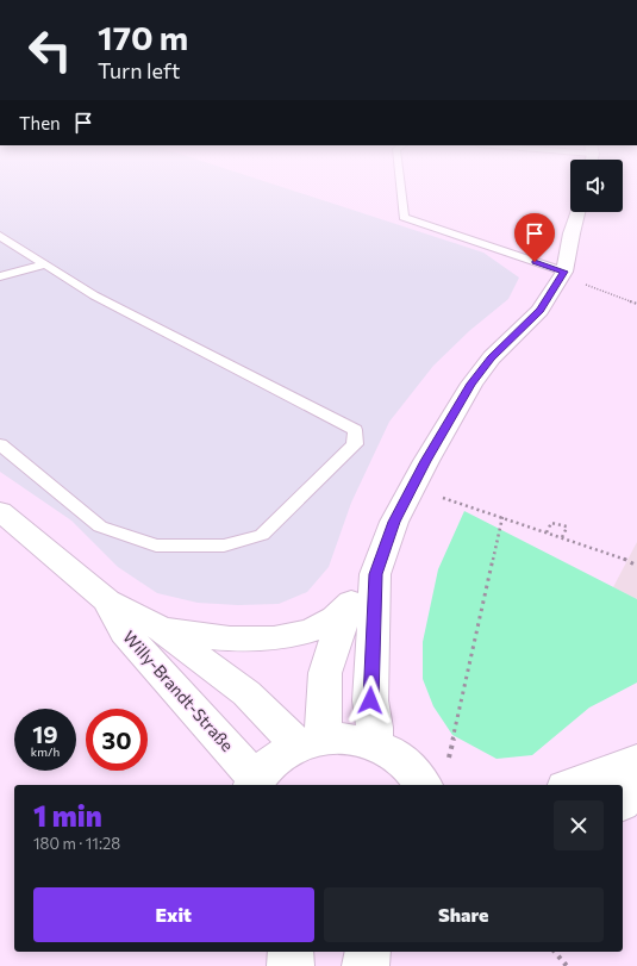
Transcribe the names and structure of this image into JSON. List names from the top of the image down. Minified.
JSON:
{"streets":{"street":["Willy-Brandt-Straße"]},"page":{"turn":["170 m","Turn left"],"then":"Then","speed":"19 km/h","limit":"30","heading":["1 min","180 m · 11:28"],"buttons":["Exit","Share"]}}
